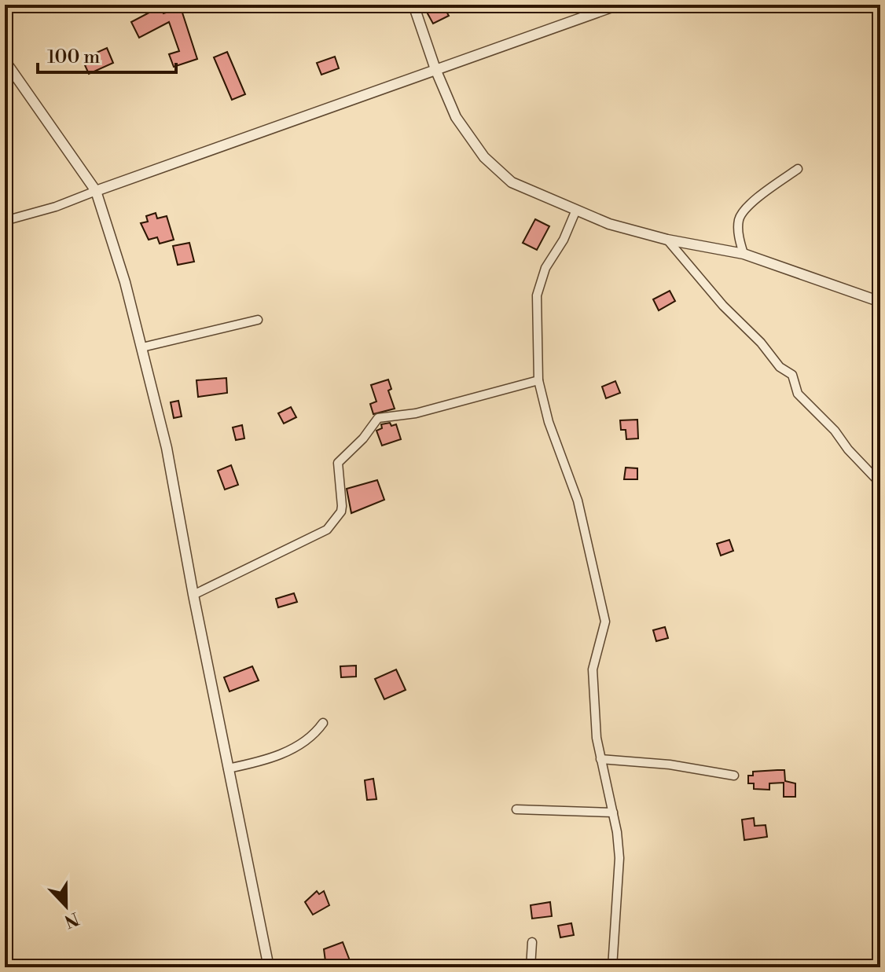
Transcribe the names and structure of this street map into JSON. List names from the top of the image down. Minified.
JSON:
{"scale_bar":"100 m","north":"bottom"}
